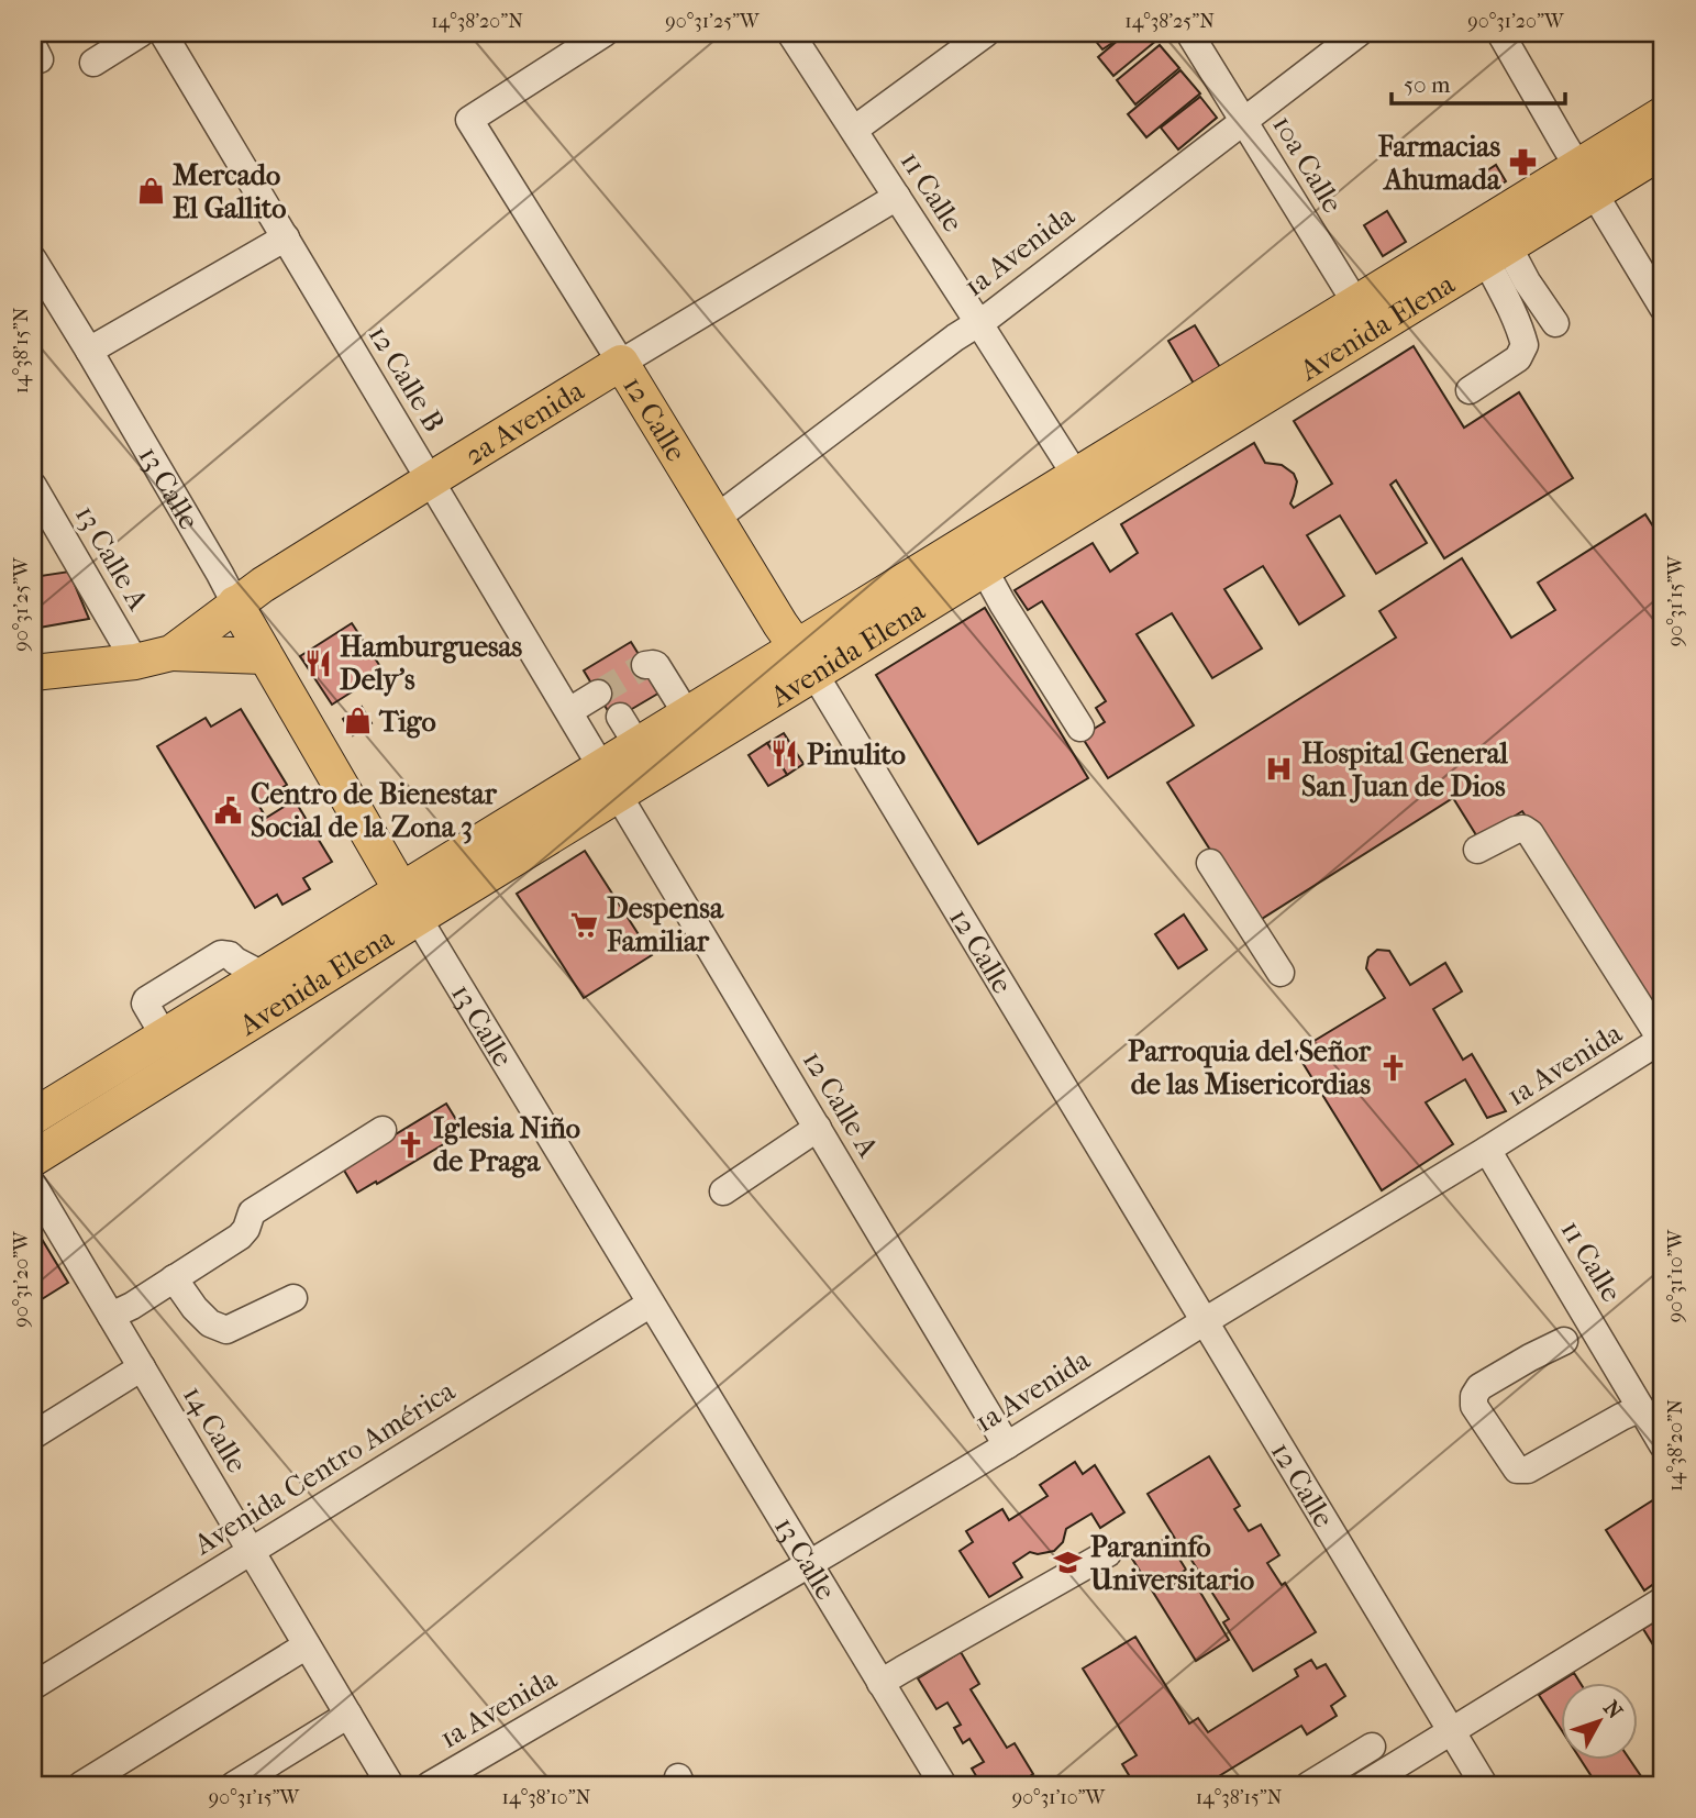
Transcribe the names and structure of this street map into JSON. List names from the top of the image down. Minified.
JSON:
{"streets":{"main road":["Avenida Elena","12 Calle","2a Avenida","13 Calle"],"street":["10a Calle","11 Calle","1a Avenida","12 Calle B","13 Calle A","12 Calle A","14 Calle","Avenida Centro América"]},"crossings":[["10a Calle","1a Avenida"],["10a Calle","Avenida Elena"],["11 Calle","1a Avenida"],["11 Calle","Avenida Elena"],["11 Calle","2a Avenida"],["1a Avenida","12 Calle"],["1a Avenida","13 Calle"],["1a Avenida","12 Calle A"],["Avenida Elena","12 Calle B"],["Avenida Elena","12 Calle"],["Avenida Elena","13 Calle"],["Avenida Elena","12 Calle A"],["12 Calle B","2a Avenida"],["12 Calle B","12 Calle A"],["12 Calle","2a Avenida"],["2a Avenida","13 Calle"],["13 Calle","Avenida Centro América"],["14 Calle","Avenida Centro América"]],"places":{"pharmacy":["Farmacias Ahumada"],"shop":["Mercado El Gallito","Tigo"],"restaurant":["Hamburguesas Dely's","Pinulito"],"hospital":["Hospital General San Juan de Dios"],"public building":["Centro de Bienestar Social de la Zona 3"],"supermarket":["Despensa Familiar"],"church":["Parroquia del Señor de las Misericordias","Iglesia Niño de Praga"],"school or university":["Paraninfo Universitario"]},"scale_bar":"50 m","north":"top right","coordinates":["14°38'20\"N","90°31'25\"W","14°38'25\"N","90°31'20\"W","14°38'15\"N","90°31'15\"W","90°31'10\"W","14°38'10\"N"]}
